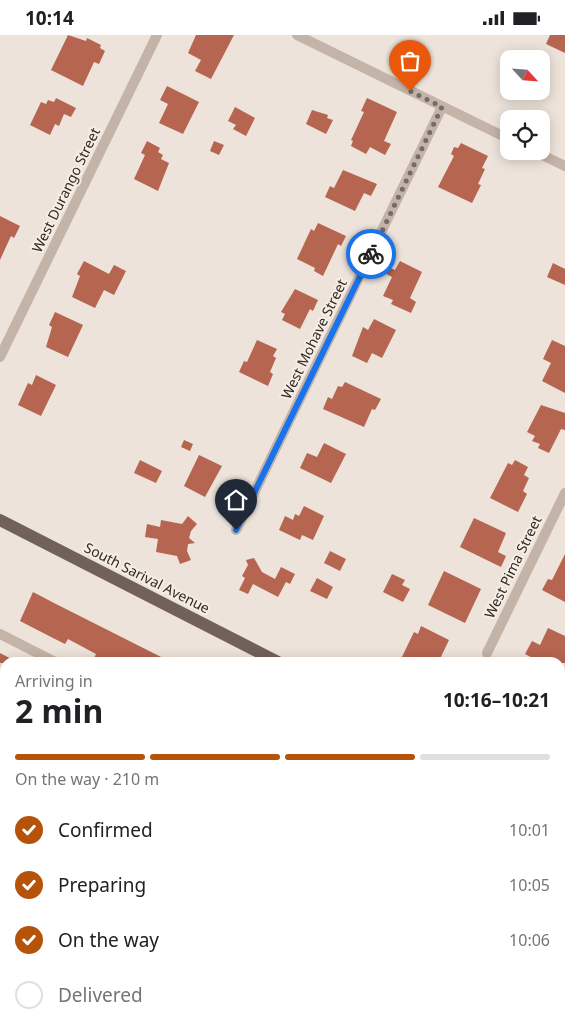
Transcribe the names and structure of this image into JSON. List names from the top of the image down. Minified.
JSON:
{"streets":{"main road":["South Sarival Avenue"],"street":["West Durango Street","West Mohave Street","West Pima Street"]},"north":"bottom right","page":{"status":"10:14","heading":["2 min","Arriving in","10:16–10:21"],"bar":"On the way · 210 m","list":[["Confirmed","10:01"],["Preparing","10:05"],["On the way","10:06"],"Delivered"]}}
